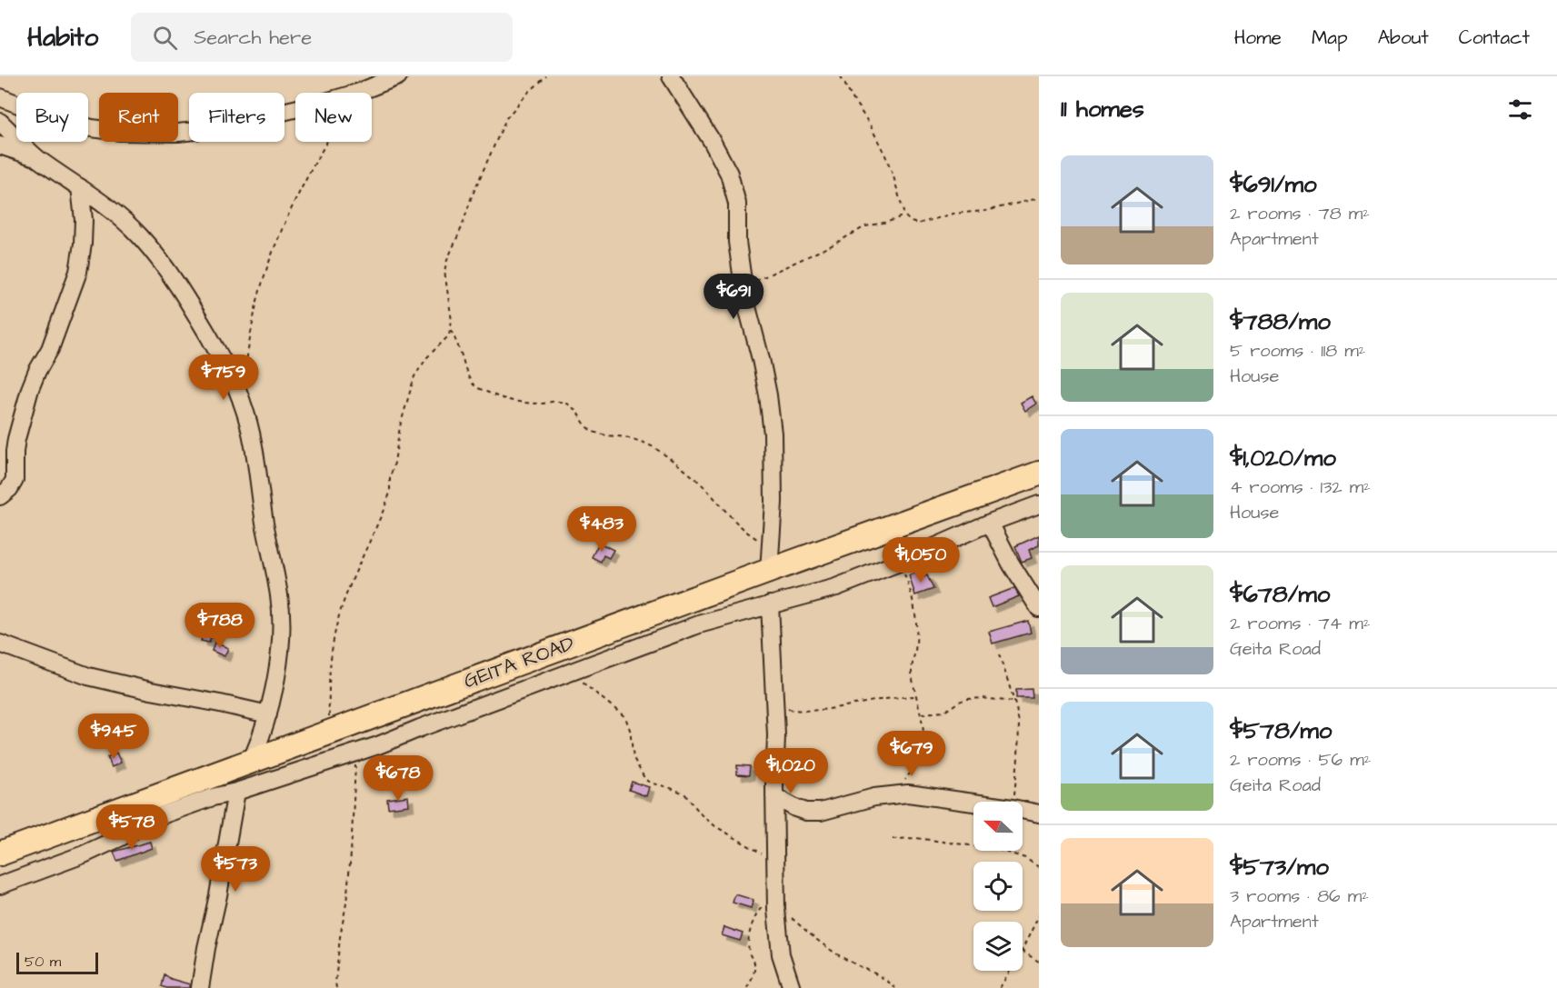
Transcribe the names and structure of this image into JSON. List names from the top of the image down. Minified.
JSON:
{"streets":{"highway":["GEITA ROAD"]},"scale_bar":"50 m","north":"left","page":{"header":"Habito","search":"Search here","nav":["Home","Map","About","Contact"],"heading":"11 homes","chip":["Buy","Rent","Filters","New"],"list":[{"name":"$691/mo","note":"2 rooms · 78 m² · Apartment"},{"name":"$788/mo","note":"5 rooms · 118 m² · House"},{"name":"$1,020/mo","note":"4 rooms · 132 m² · House"},{"name":"$678/mo","note":"2 rooms · 74 m² · Geita Road"},{"name":"$578/mo","note":"2 rooms · 56 m² · Geita Road"},{"name":"$573/mo","note":"3 rooms · 86 m² · Apartment"}],"price":["$691","$759","$483","$1,050","$788","$945","$679","$1,020","$678","$578","$573"],"scale":"50 m"}}
